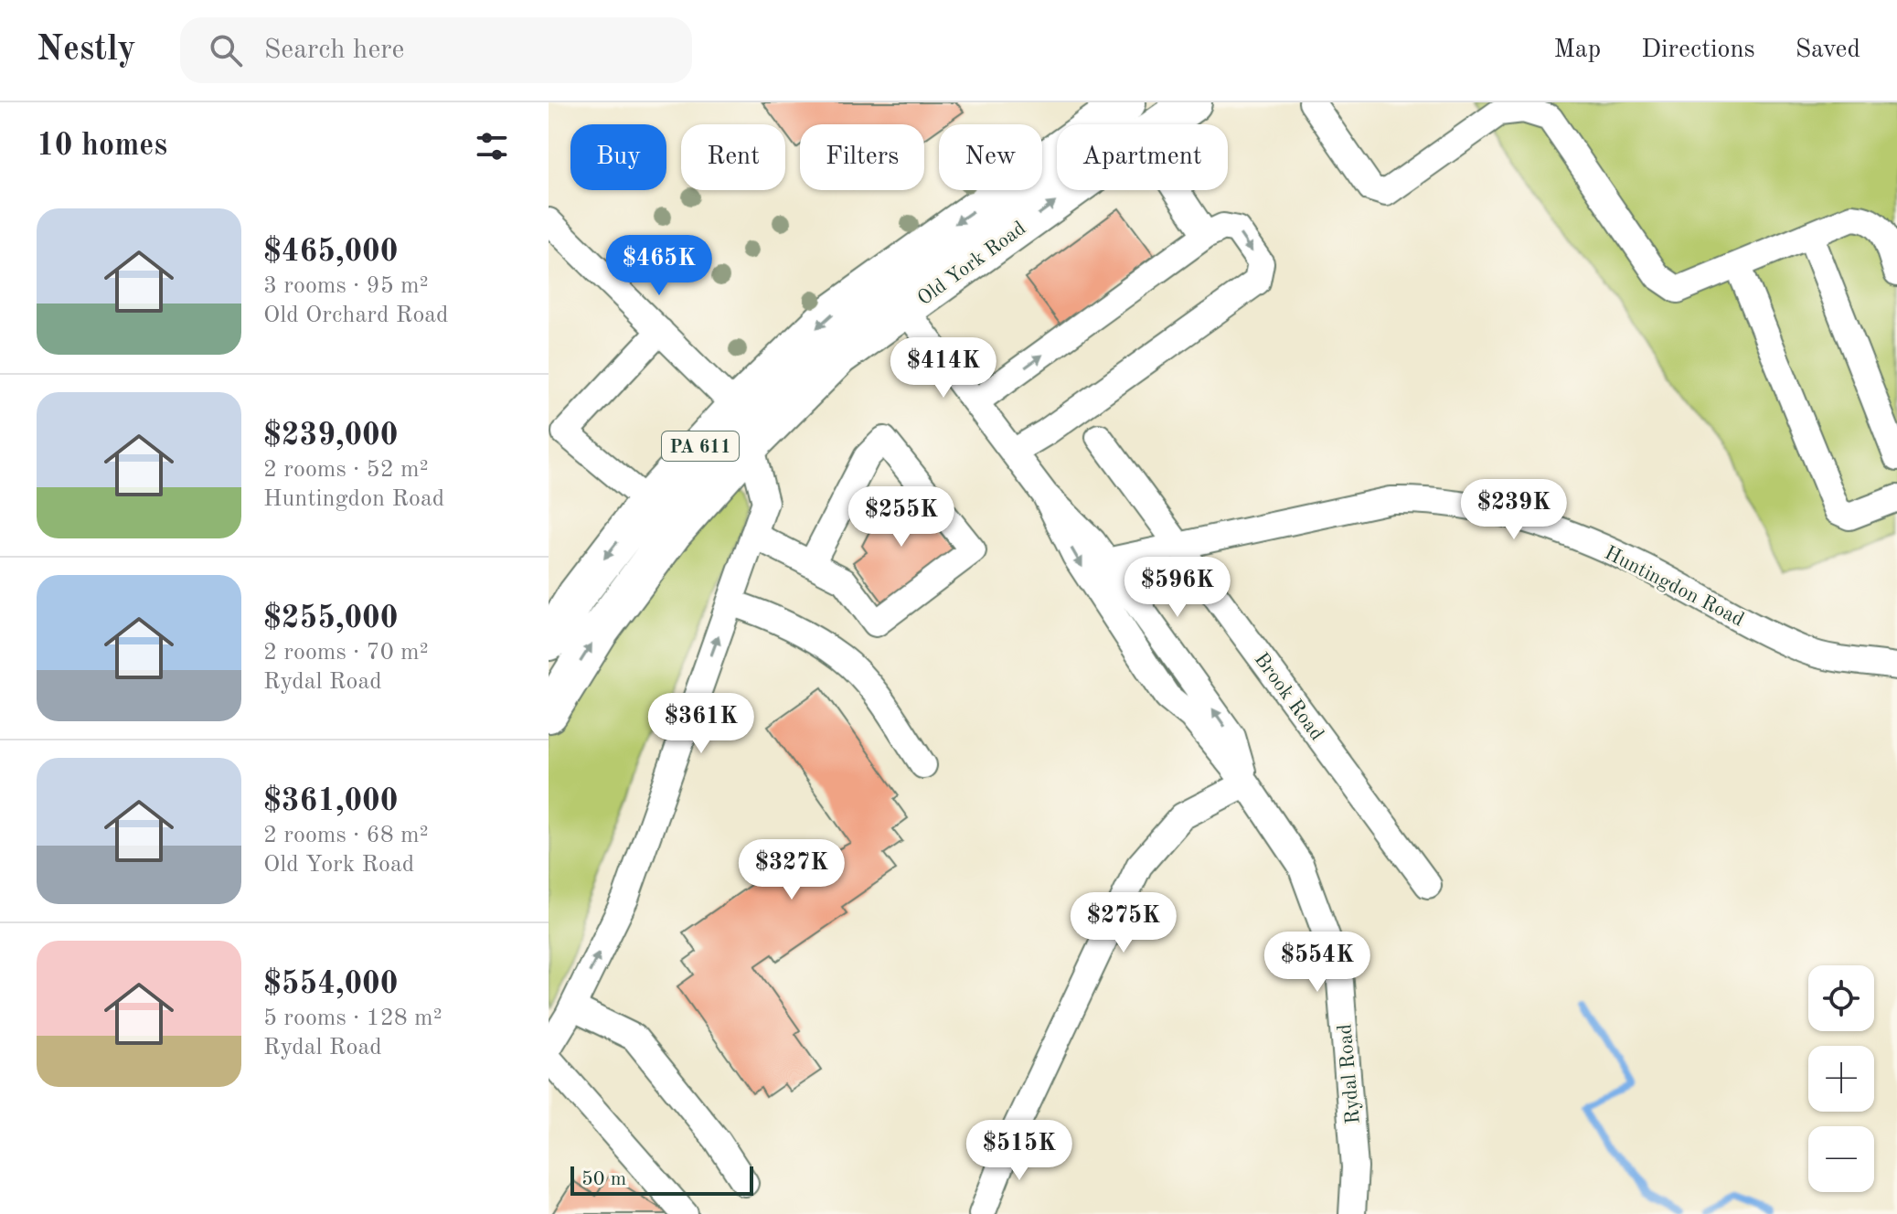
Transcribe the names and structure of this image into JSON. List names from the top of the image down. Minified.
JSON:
{"streets":{"highway":["Old York Road","PA 611"],"street":["Huntingdon Road","Brook Road","Rydal Road"]},"crossings":[["Old York Road","Rydal Road"],["Huntingdon Road","Brook Road"],["Huntingdon Road","Rydal Road"]],"scale_bar":"50 m","page":{"header":"Nestly","search":"Search here","nav":["Map","Directions","Saved"],"heading":"10 homes","chip":["Buy","Rent","Filters","New","Apartment"],"list":[{"name":"$465,000","note":"3 rooms · 95 m² · Old Orchard Road"},{"name":"$239,000","note":"2 rooms · 52 m² · Huntingdon Road"},{"name":"$255,000","note":"2 rooms · 70 m² · Rydal Road"},{"name":"$361,000","note":"2 rooms · 68 m² · Old York Road"},{"name":"$554,000","note":"5 rooms · 128 m² · Rydal Road"}],"price":["$465K","$414K","$239K","$255K","$596K","$361K","$327K","$275K","$554K","$515K"],"map_buttons":["+","−"],"scale":"50 m"}}
